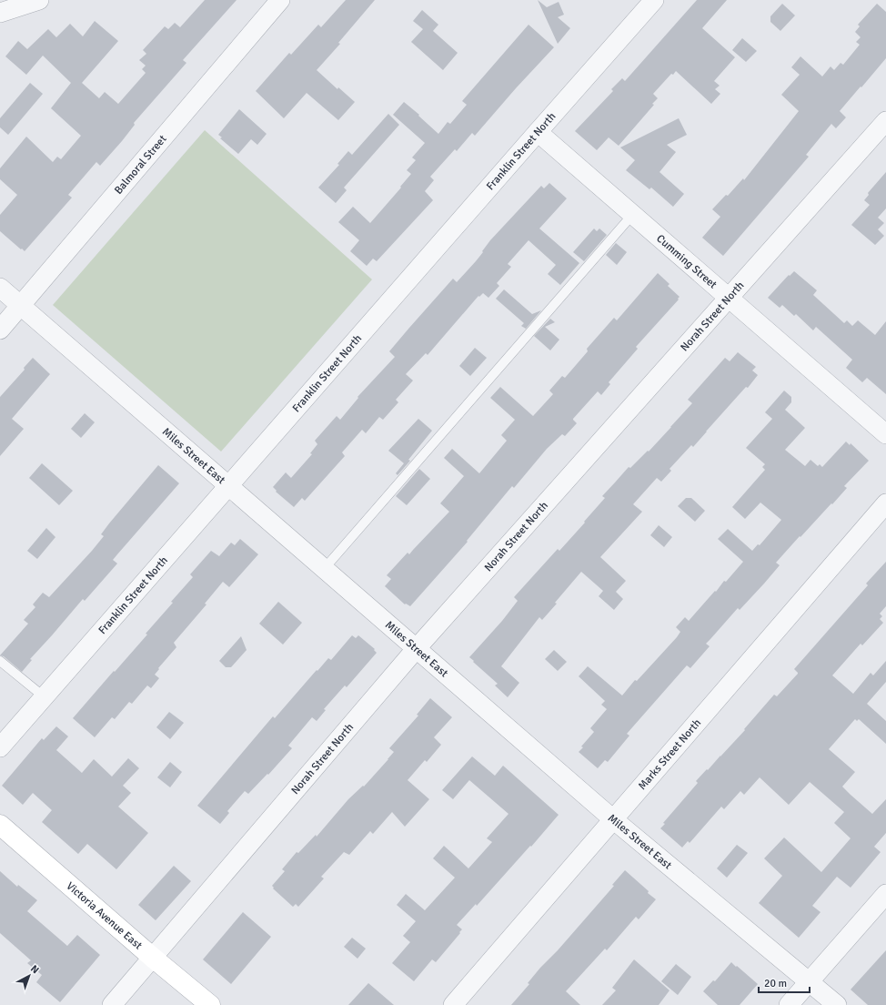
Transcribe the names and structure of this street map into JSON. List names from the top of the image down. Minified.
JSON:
{"streets":{"street":["Franklin Street North","Balmoral Street","Cumming Street","Norah Street North","Miles Street East","Marks Street North","Victoria Avenue East"]},"crossings":[["Franklin Street North","Cumming Street"],["Franklin Street North","Miles Street East"],["Balmoral Street","Miles Street East"],["Cumming Street","Norah Street North"],["Norah Street North","Miles Street East"],["Norah Street North","Victoria Avenue East"],["Miles Street East","Marks Street North"]],"scale_bar":"20 m","north":"top right"}
